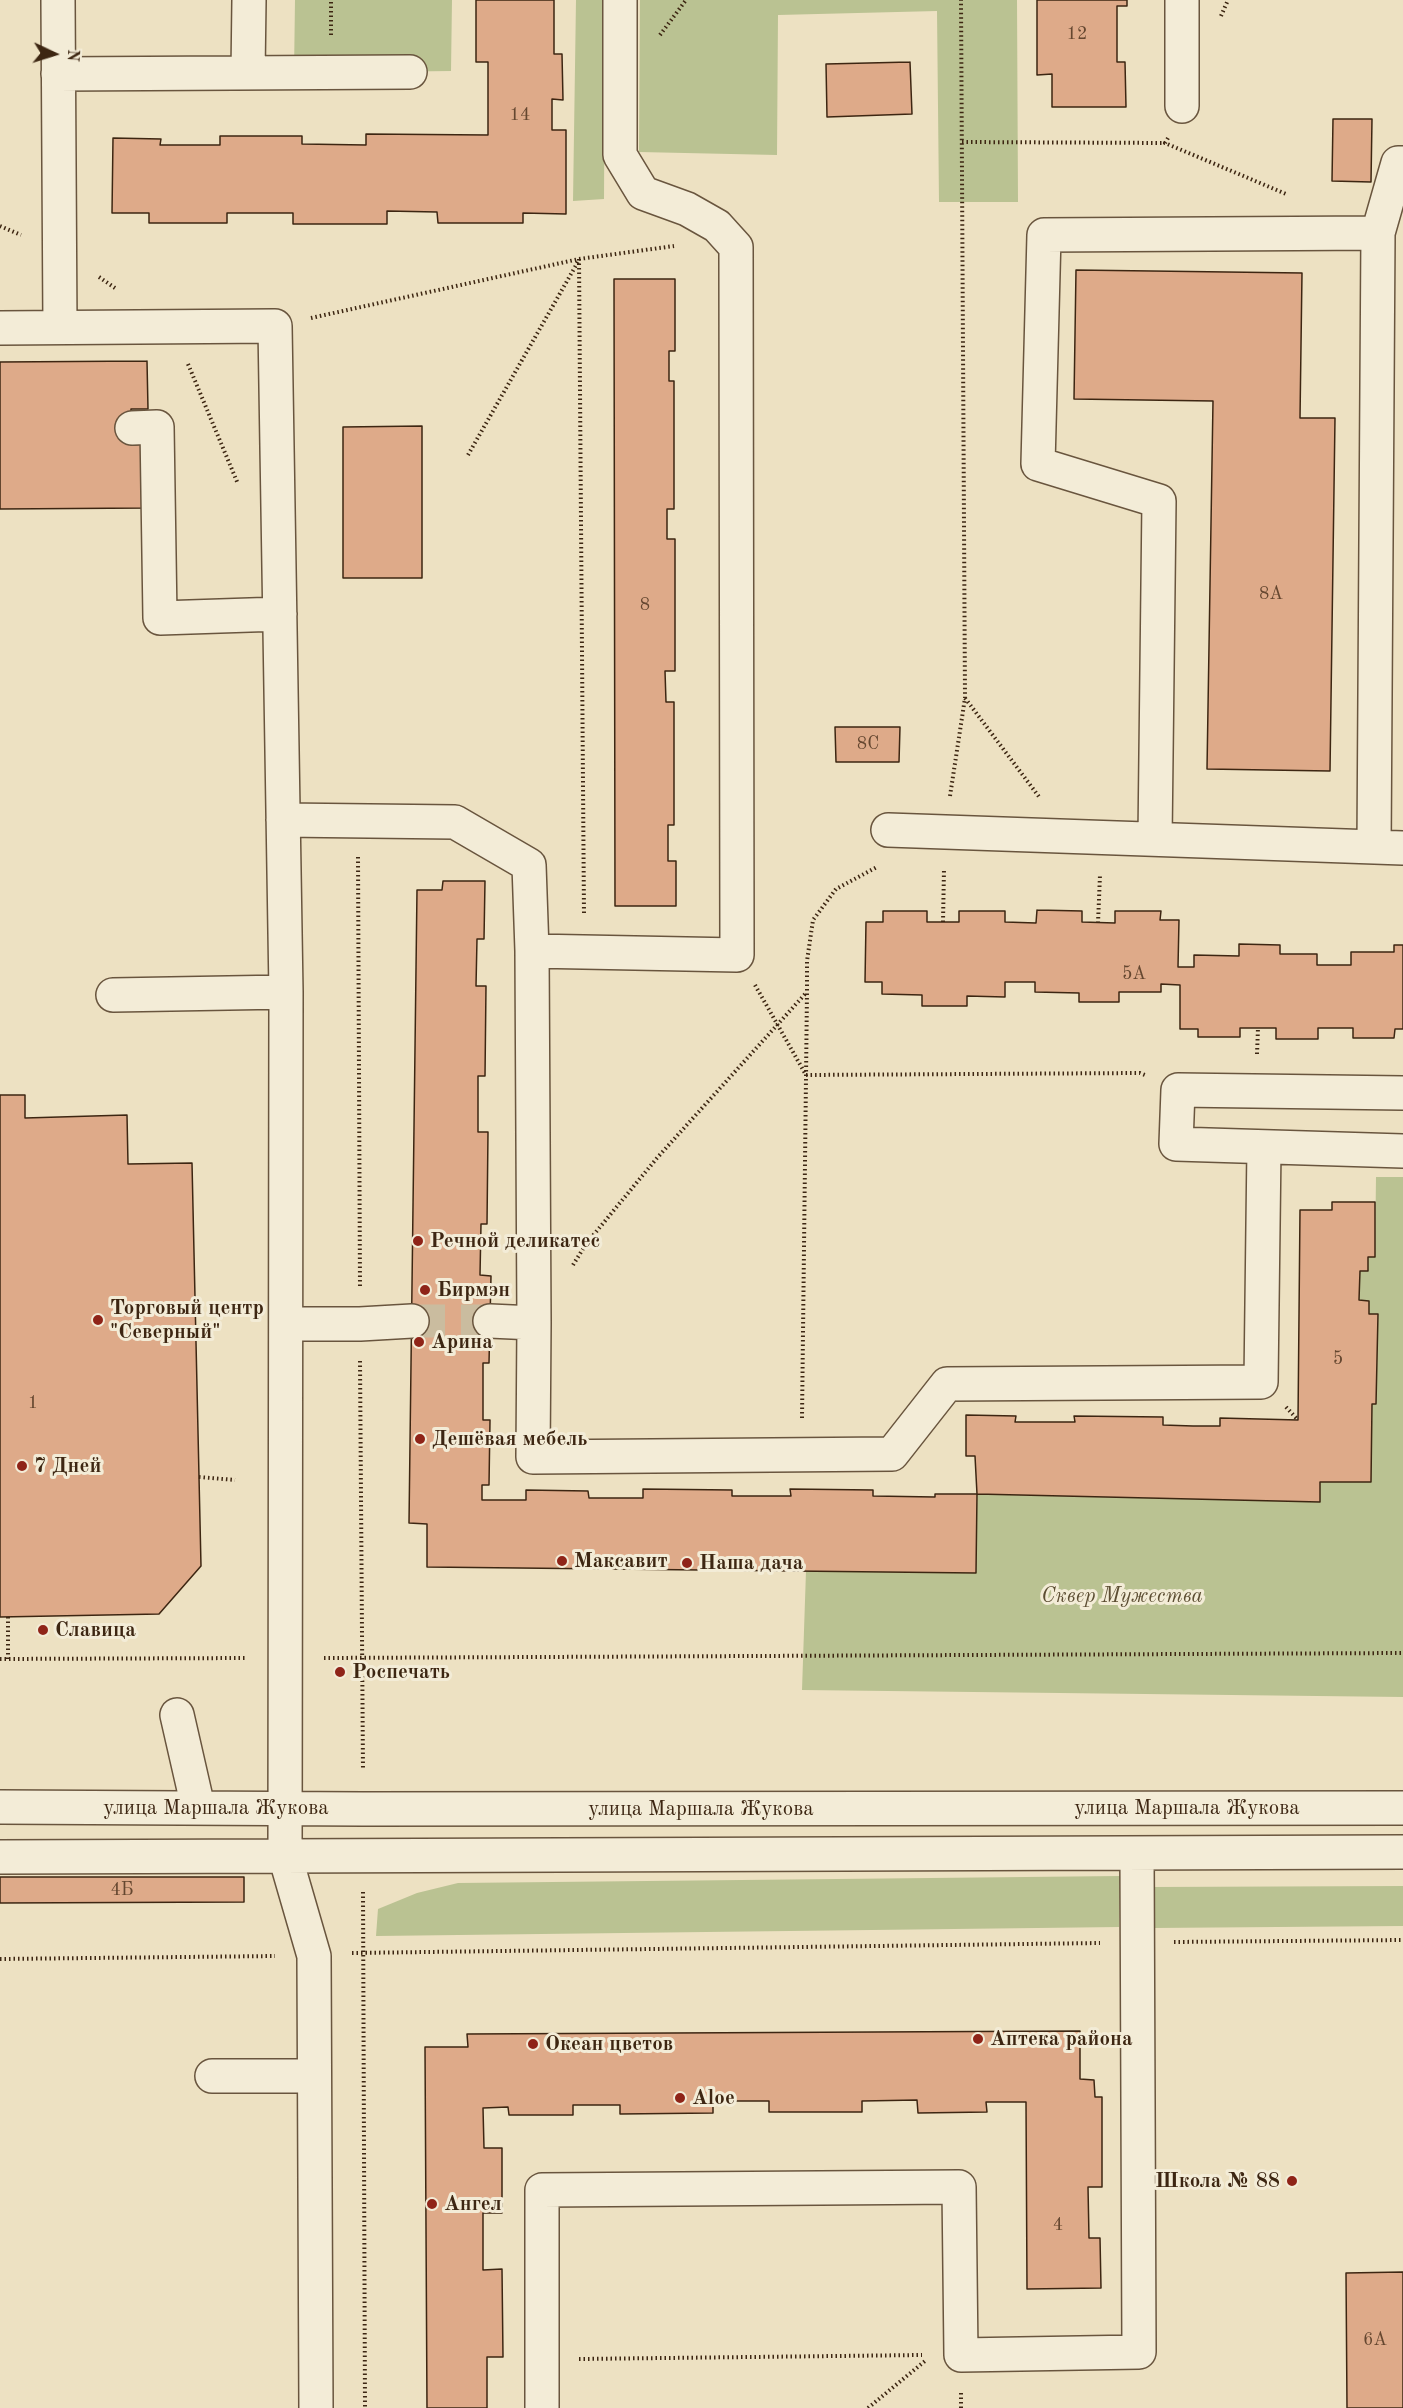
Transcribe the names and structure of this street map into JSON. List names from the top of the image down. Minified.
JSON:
{"streets":{"street":["улица Маршала Жукова"]},"parks":["Сквер Мужества"],"places":["Речной деликатес","Бирмэн","Торговый центр \"Северный\"","Арина","Дешёвая мебель","7 Дней","Максавит","Наша дача","Славица","Роспечать","Аптека района","Океан цветов","Aloe","Школа № 88","Ангел"],"house_numbers":["12","14","8А","8","8С","5А","5","1","4Б","4","6А"],"north":"right"}
